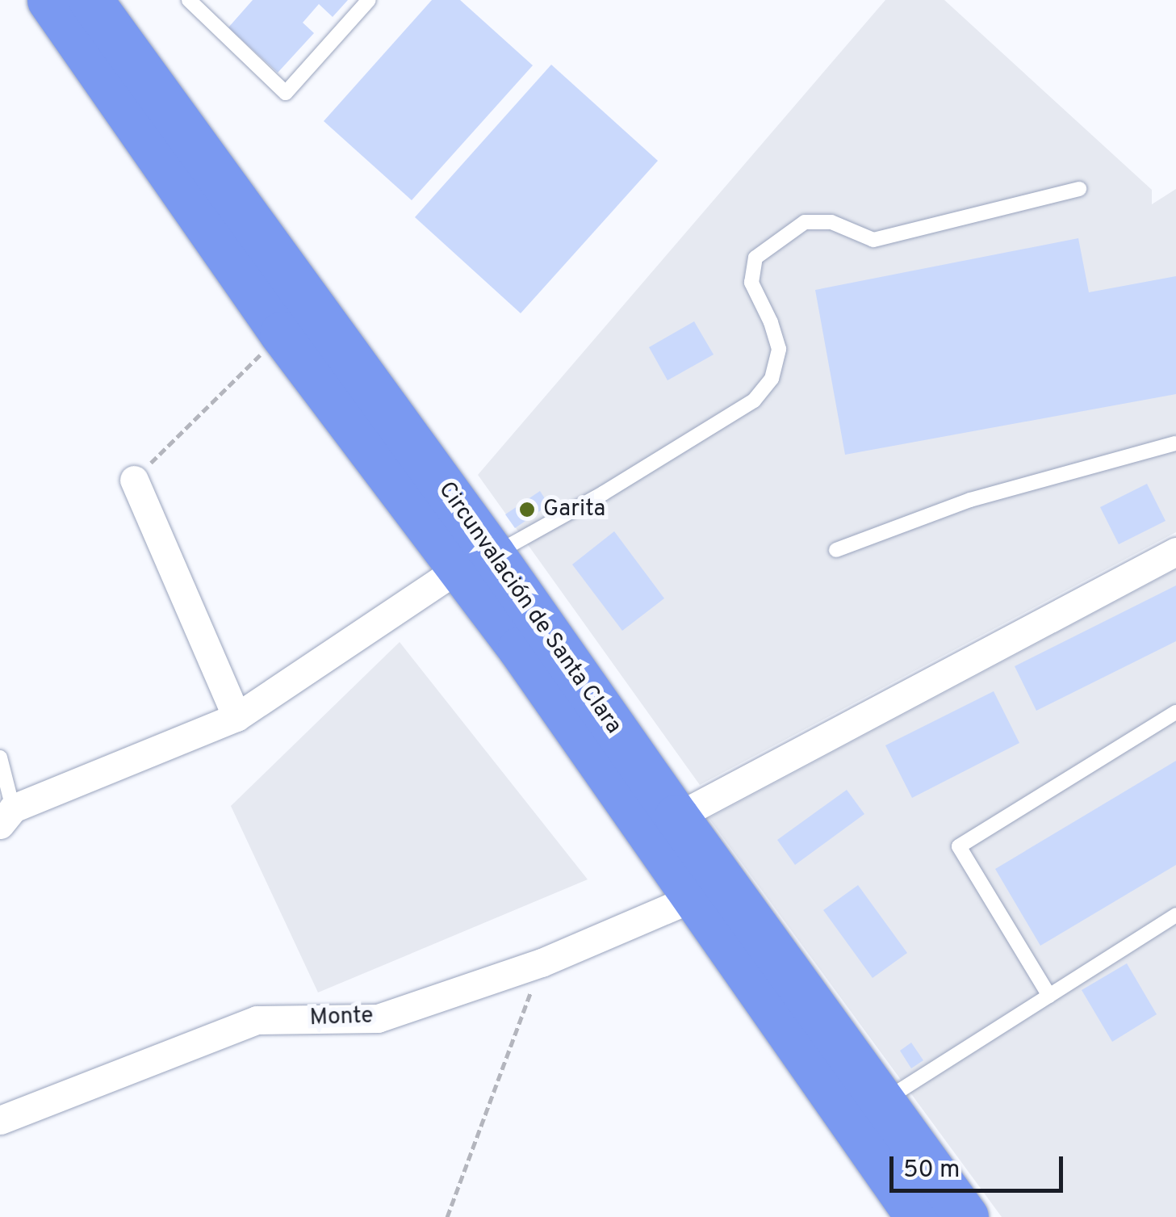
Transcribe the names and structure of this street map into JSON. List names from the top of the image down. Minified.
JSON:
{"streets":{"highway":["Circunvalación de Santa Clara"],"street":["Monte"]},"crossings":[["Circunvalación de Santa Clara","Monte"]],"places":["Garita"],"scale_bar":"50 m"}
